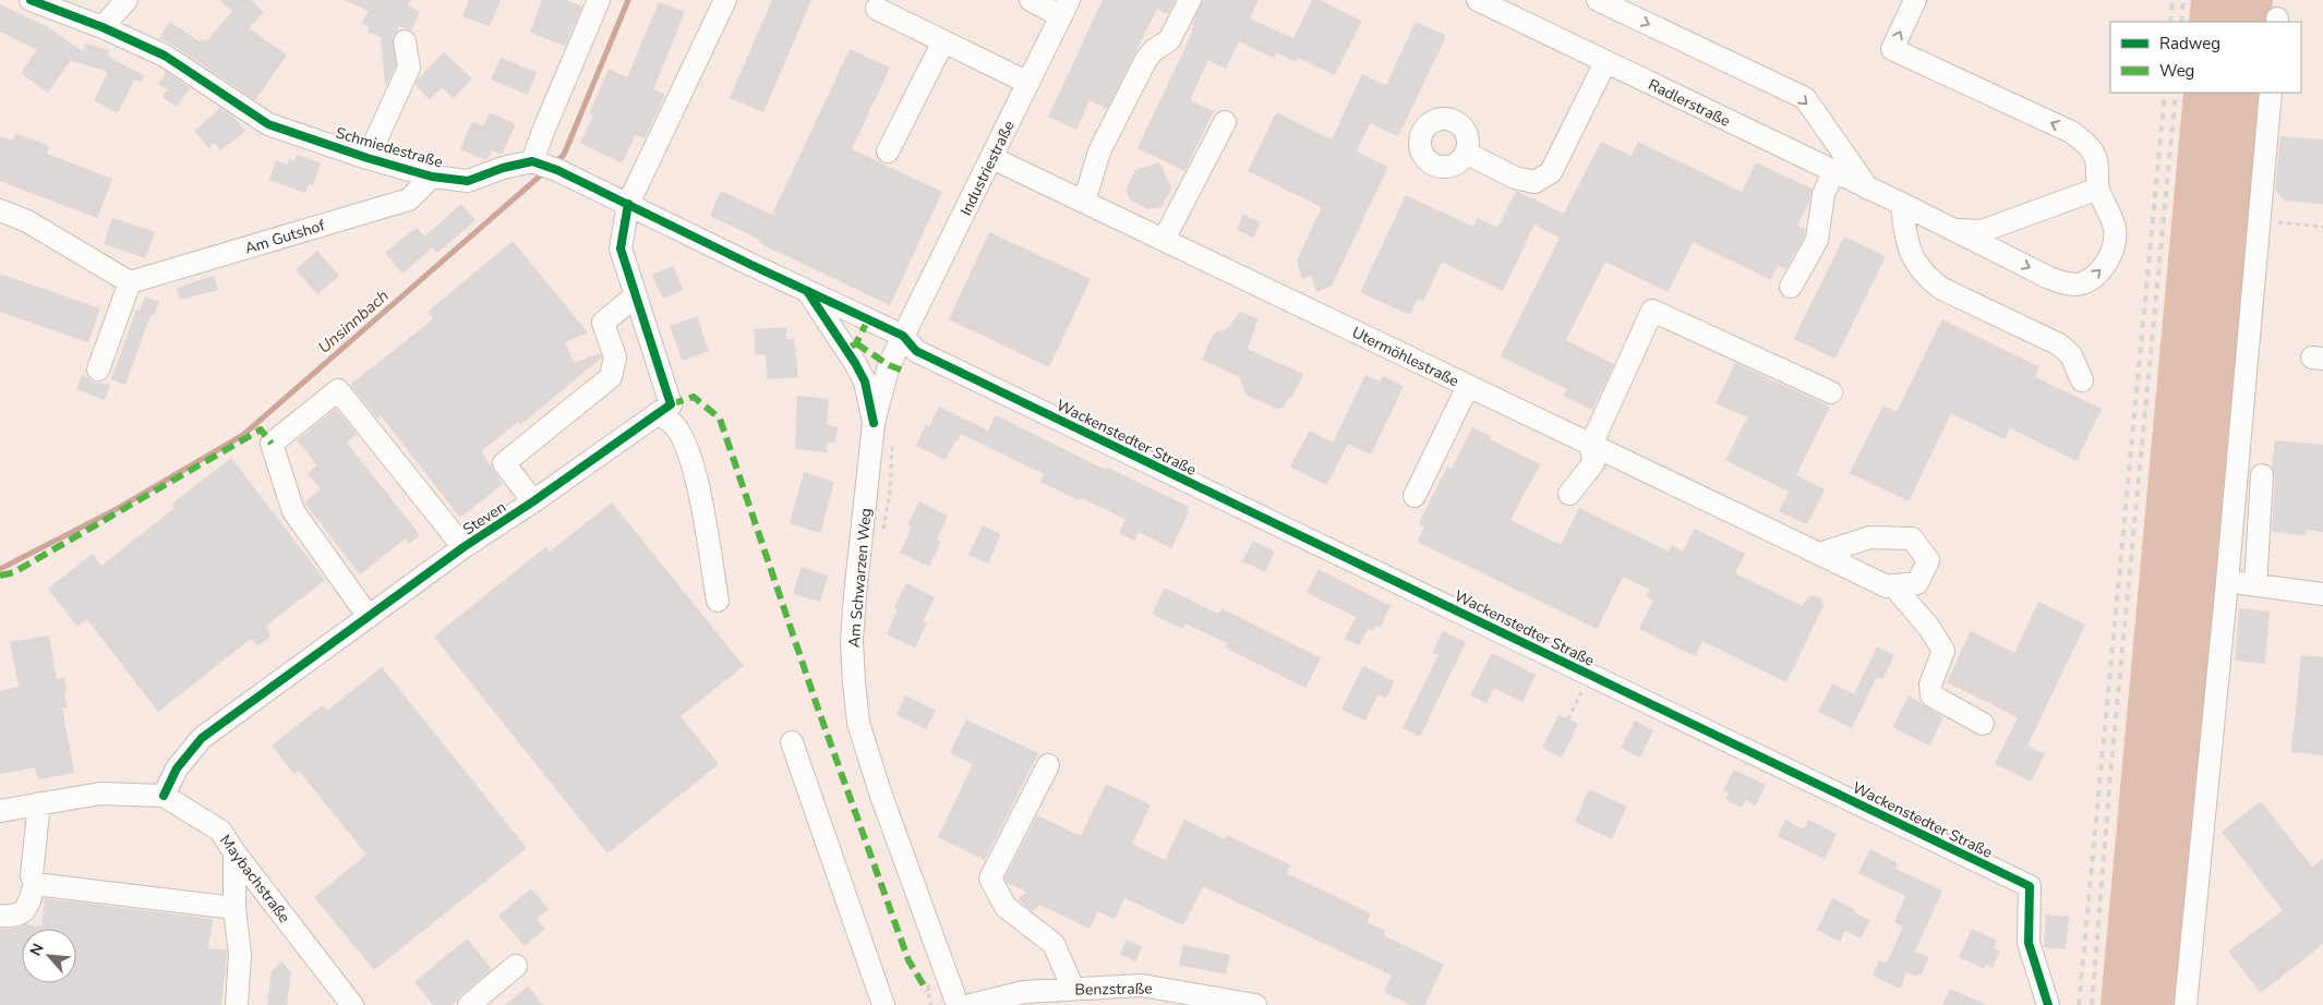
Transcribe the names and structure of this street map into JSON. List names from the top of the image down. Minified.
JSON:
{"streets":{"street":["Radlerstraße","Schmiedestraße","Industriestraße","Am Gutshof","Utermöhlestraße","Wackenstedter Straße","Steven","Am Schwarzen Weg","Maybachstraße","Benzstraße"]},"crossings":[["Schmiedestraße","Am Gutshof"],["Industriestraße","Utermöhlestraße"],["Industriestraße","Wackenstedter Straße"],["Industriestraße","Am Schwarzen Weg"],["Wackenstedter Straße","Am Schwarzen Weg"],["Steven","Maybachstraße"]],"water":["Unsinnbach"],"legend":["Radweg","Weg"],"north":"top left"}
